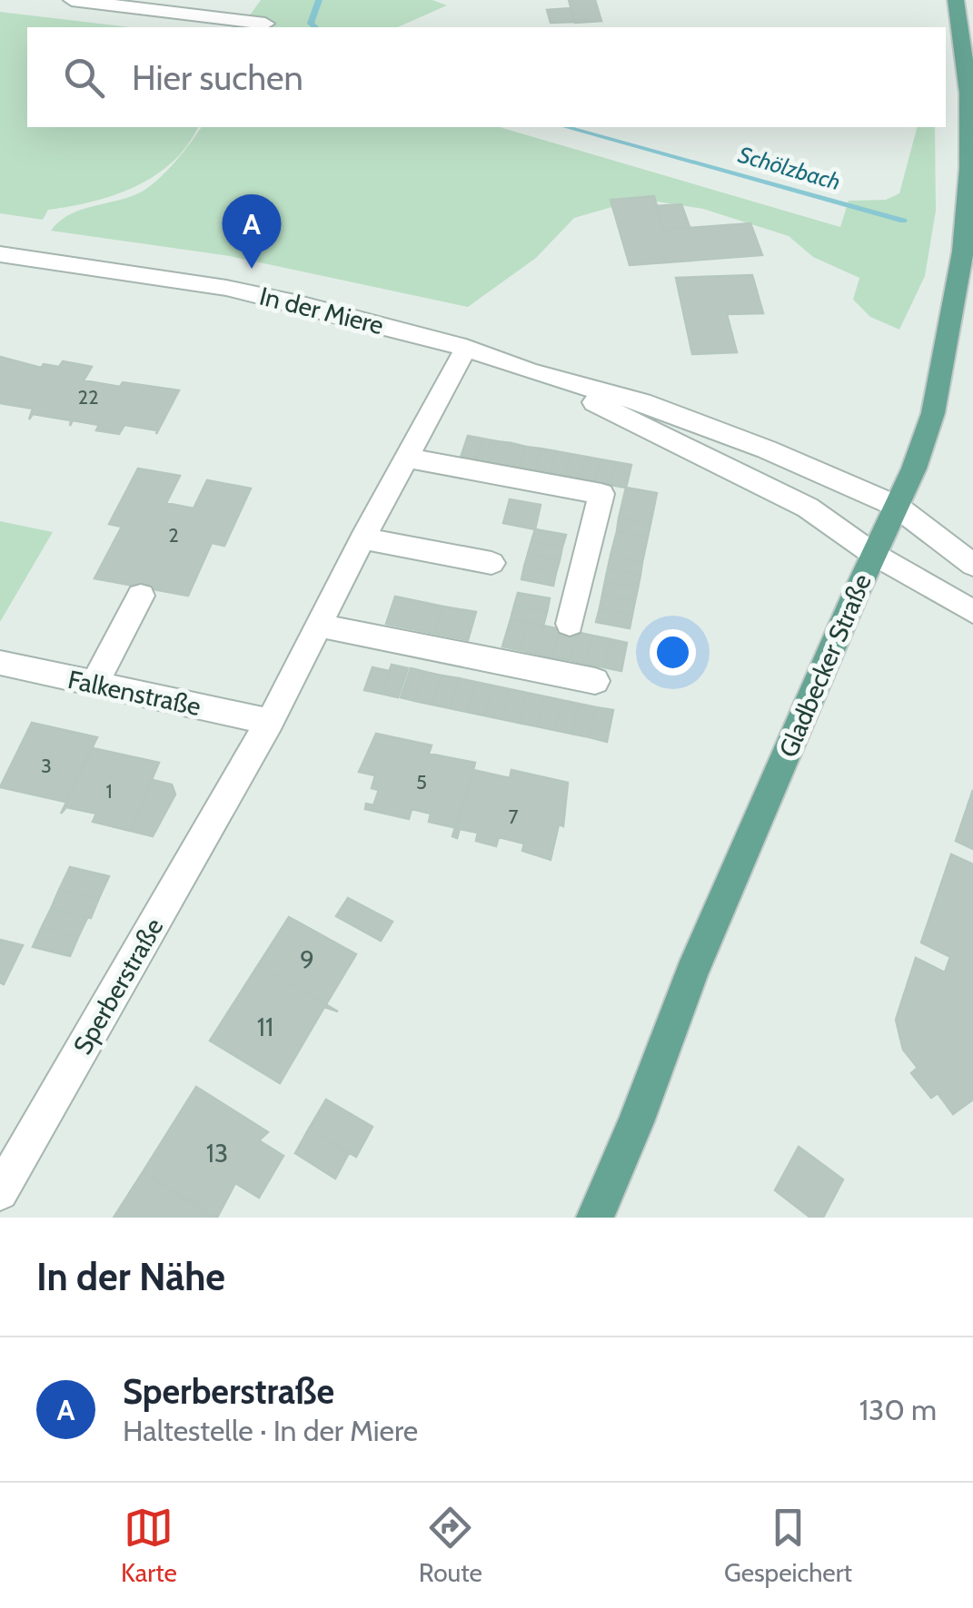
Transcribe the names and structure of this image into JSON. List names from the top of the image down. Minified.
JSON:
{"streets":{"main road":["Gladbecker Straße"],"street":["In der Miere","Falkenstraße","Sperberstraße"]},"crossings":[["In der Miere","Gladbecker Straße"],["In der Miere","Sperberstraße"],["Falkenstraße","Sperberstraße"]],"water":["Schölzbach"],"house_numbers":["22","2","3","5","1","7","9","11","13"],"page":{"search":"Hier suchen","pins":"A","heading":"In der Nähe","list":[{"mark":"A","name":"Sperberstraße","note":"Haltestelle · In der Miere","value":"130 m"}],"nav":["Karte","Route","Gespeichert"]}}
